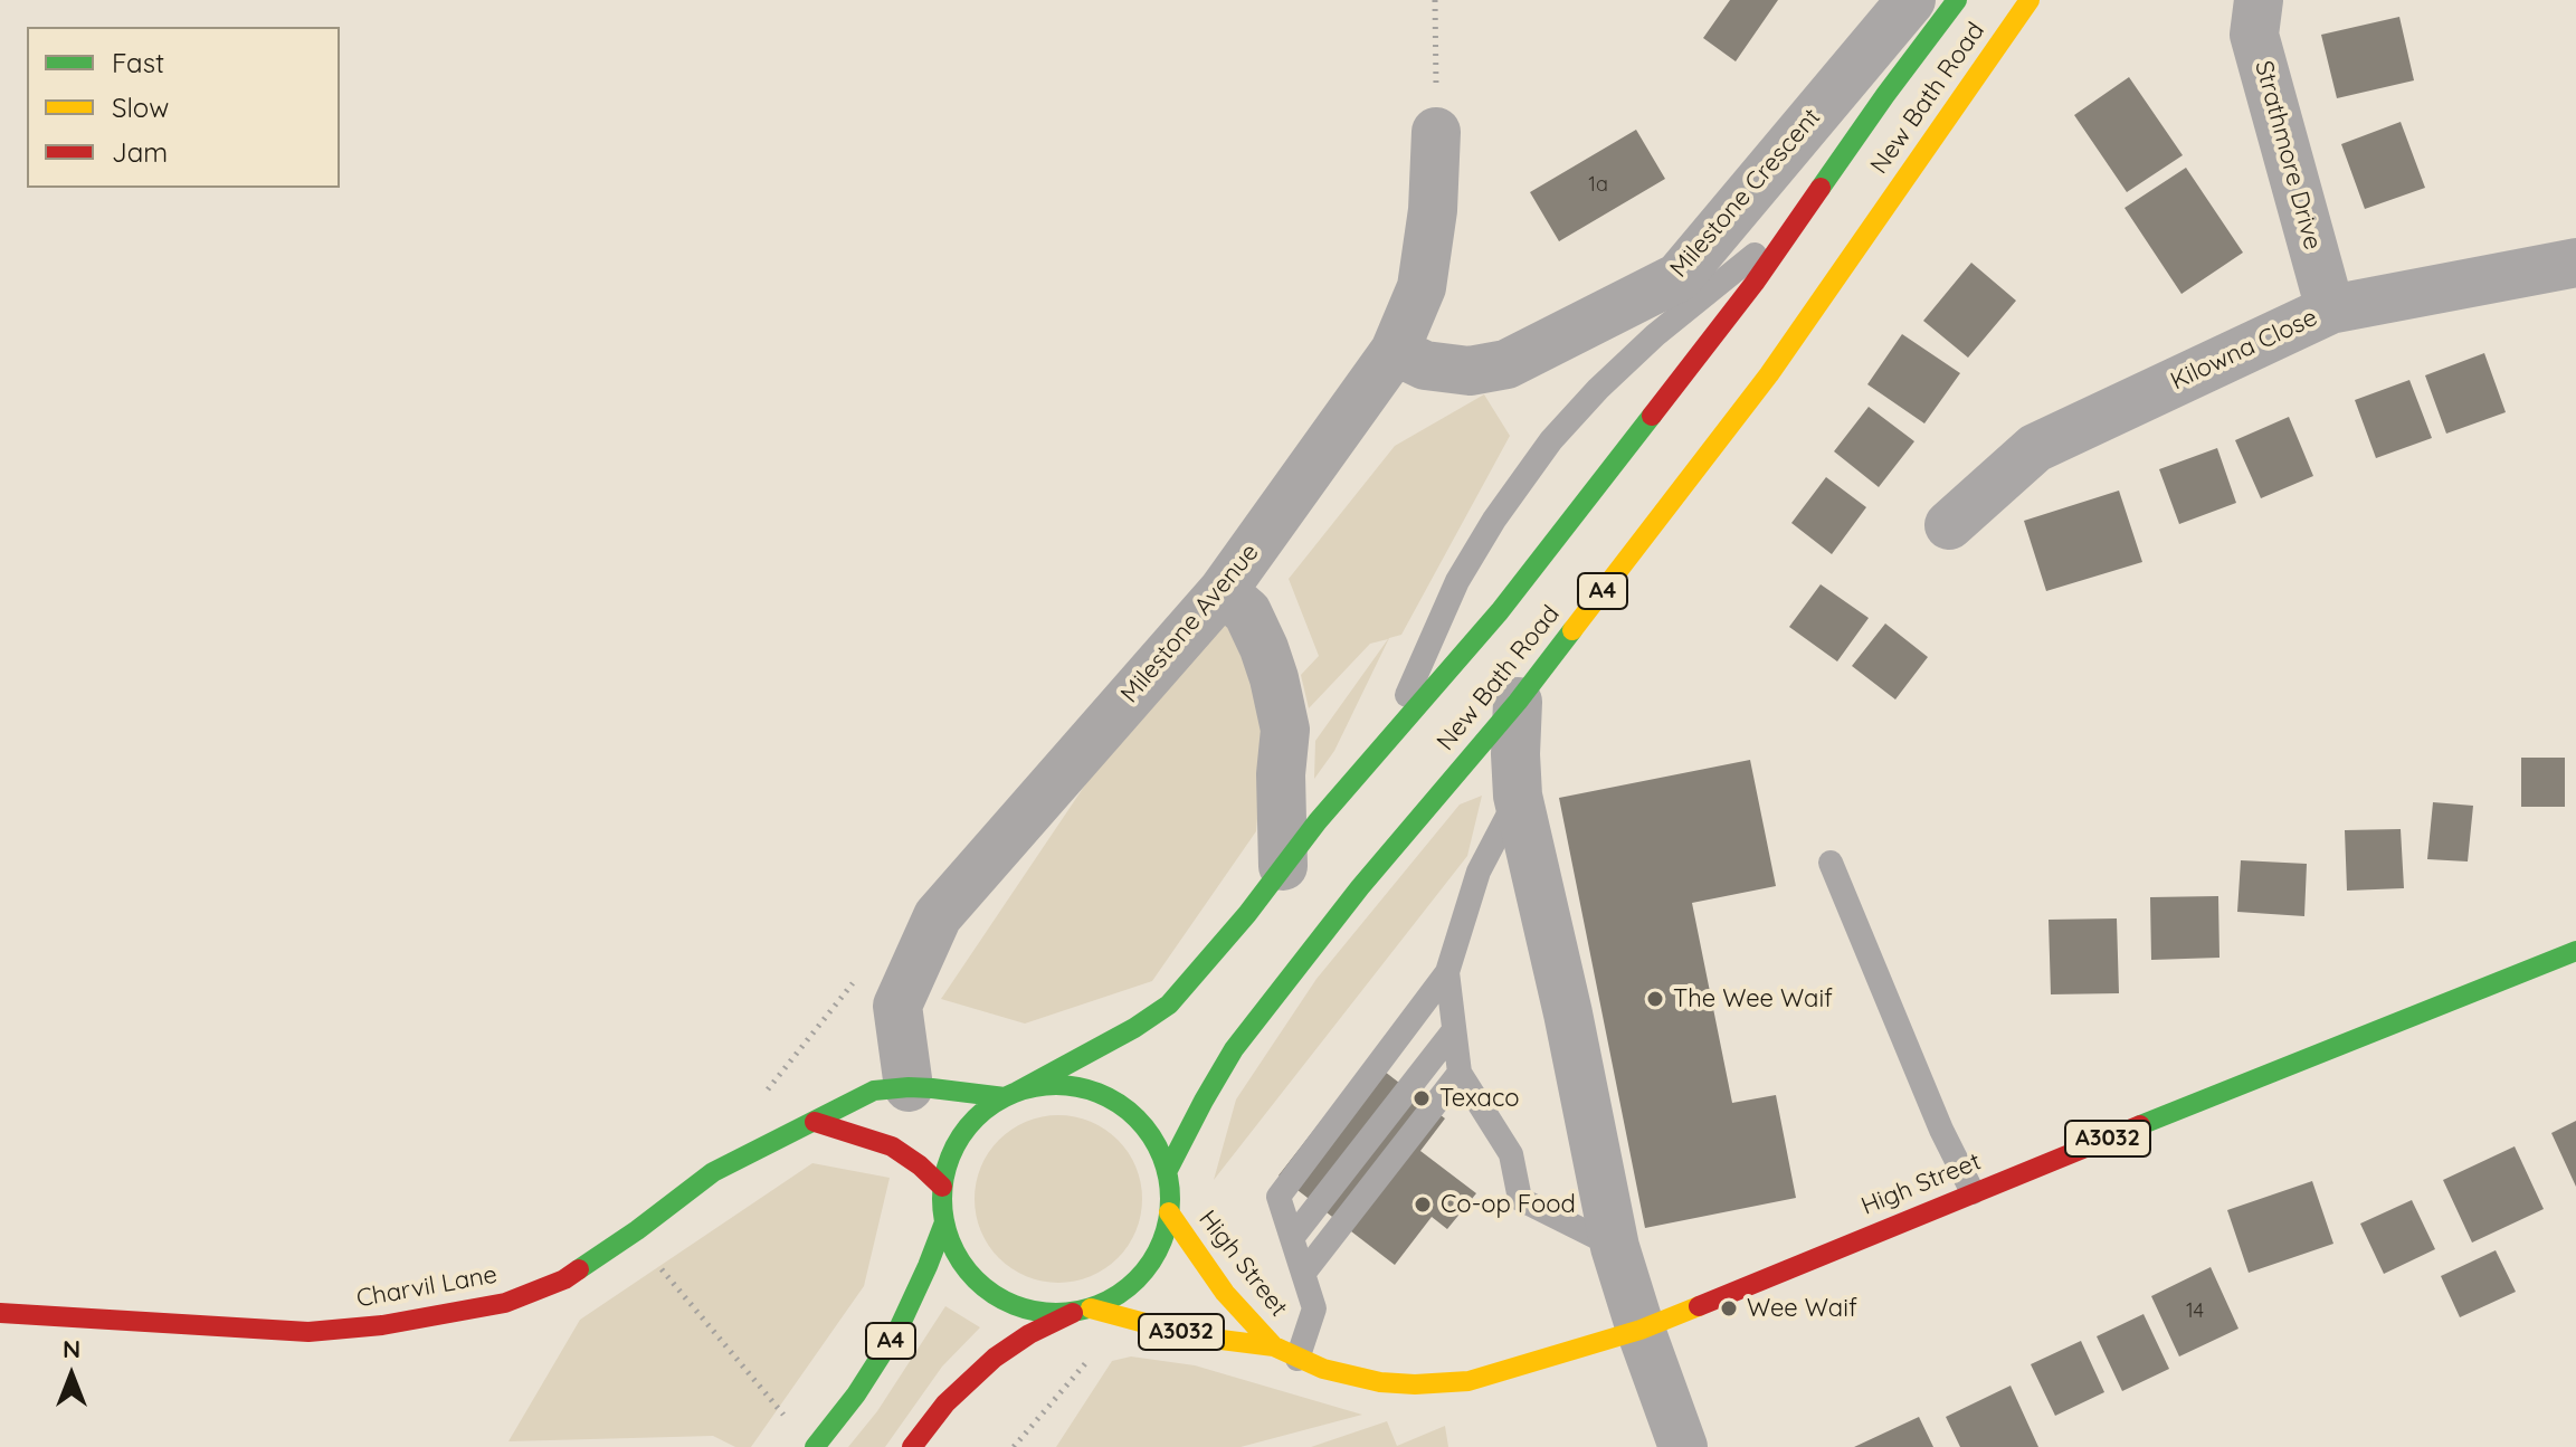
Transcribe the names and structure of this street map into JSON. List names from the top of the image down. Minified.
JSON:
{"streets":{"main road":["New Bath Road","A4","A3032","High Street","Charvil Lane"],"street":["Strathmore Drive","Milestone Crescent","Kilowna Close","Milestone Avenue"]},"crossings":[["New Bath Road","A4"],["New Bath Road","High Street"],["New Bath Road","Charvil Lane"],["Strathmore Drive","Kilowna Close"],["Milestone Crescent","Milestone Avenue"],["A4","High Street"],["A4","Charvil Lane"],["Milestone Avenue","Charvil Lane"],["High Street","Charvil Lane"]],"places":["The Wee Waif","Texaco","Co-op Food","Wee Waif"],"house_numbers":["1a","14"],"legend":["Fast","Slow","Jam"],"north":"top"}
